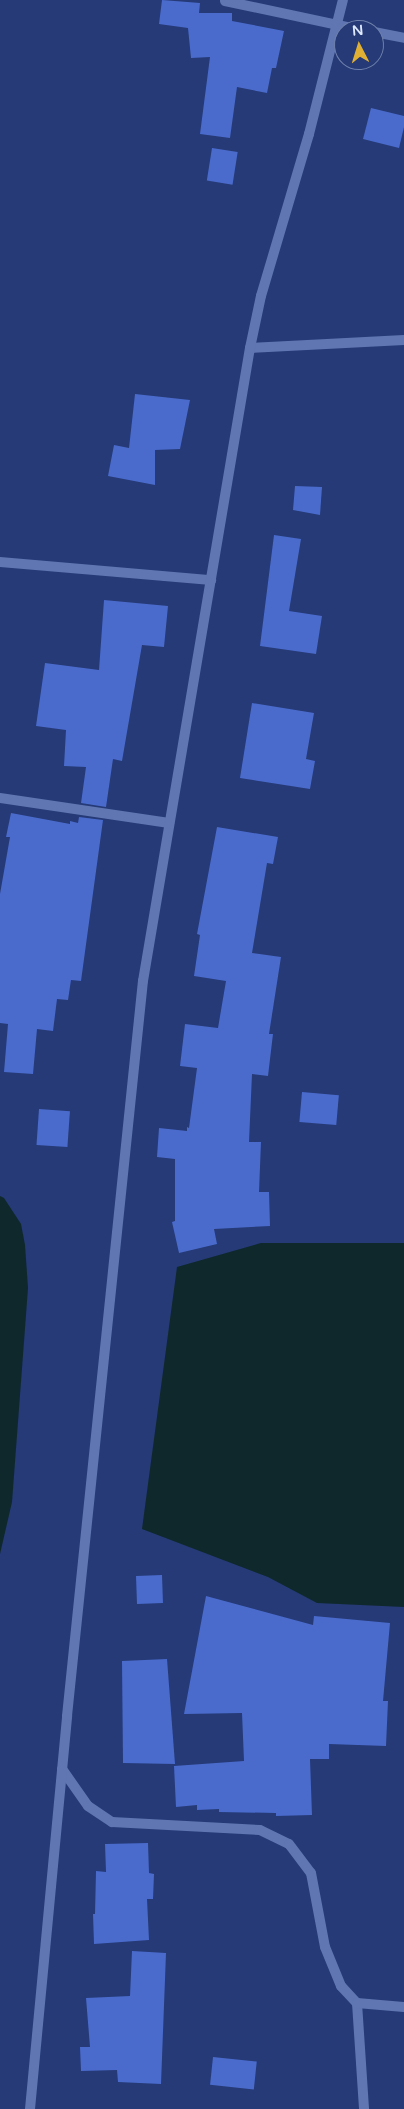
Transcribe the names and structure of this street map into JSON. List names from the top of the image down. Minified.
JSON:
{"north":"top"}
